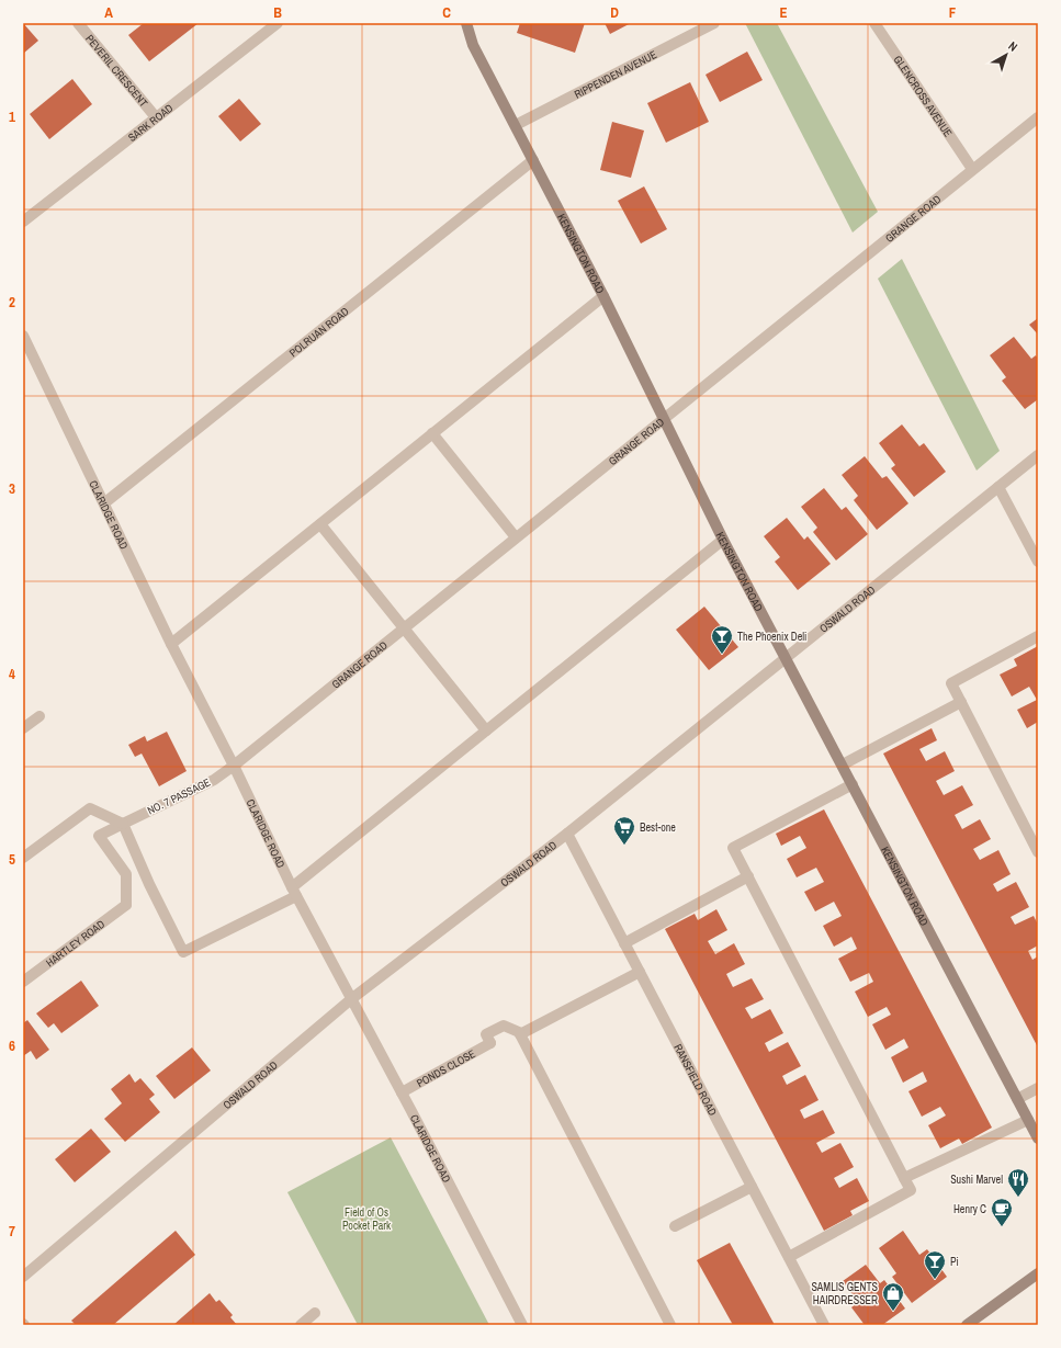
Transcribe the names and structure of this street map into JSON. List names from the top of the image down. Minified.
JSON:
{"streets":{"street":["PEVERIL CRESCENT","RIPPENDEN AVENUE","GLENCROSS AVENUE","SARK ROAD","GRANGE ROAD","KENSINGTON ROAD","POLRUAN ROAD","CLARIDGE ROAD","OSWALD ROAD","NO. 7 PASSAGE","HARTLEY ROAD","PONDS CLOSE","RANSFIELD ROAD"]},"crossings":[["PEVERIL CRESCENT","SARK ROAD"],["RIPPENDEN AVENUE","KENSINGTON ROAD"],["GLENCROSS AVENUE","GRANGE ROAD"],["GRANGE ROAD","KENSINGTON ROAD"],["GRANGE ROAD","CLARIDGE ROAD"],["GRANGE ROAD","NO. 7 PASSAGE"],["KENSINGTON ROAD","POLRUAN ROAD"],["KENSINGTON ROAD","OSWALD ROAD"],["POLRUAN ROAD","CLARIDGE ROAD"],["CLARIDGE ROAD","OSWALD ROAD"],["CLARIDGE ROAD","NO. 7 PASSAGE"],["CLARIDGE ROAD","PONDS CLOSE"],["OSWALD ROAD","RANSFIELD ROAD"],["NO. 7 PASSAGE","HARTLEY ROAD"]],"parks":["Field of Os Pocket Park"],"places":{"bar":["The Phoenix Deli","Pi"],"supermarket":["Best-one"],"restaurant":["Sushi Marvel"],"cafe":["Henry C"],"shop":["SAMLIS GENTS HAIRDRESSER"]},"north":"top right","grid":{"columns":["A","B","C","D","E","F"],"rows":["1","2","3","4","5","6","7"]}}
